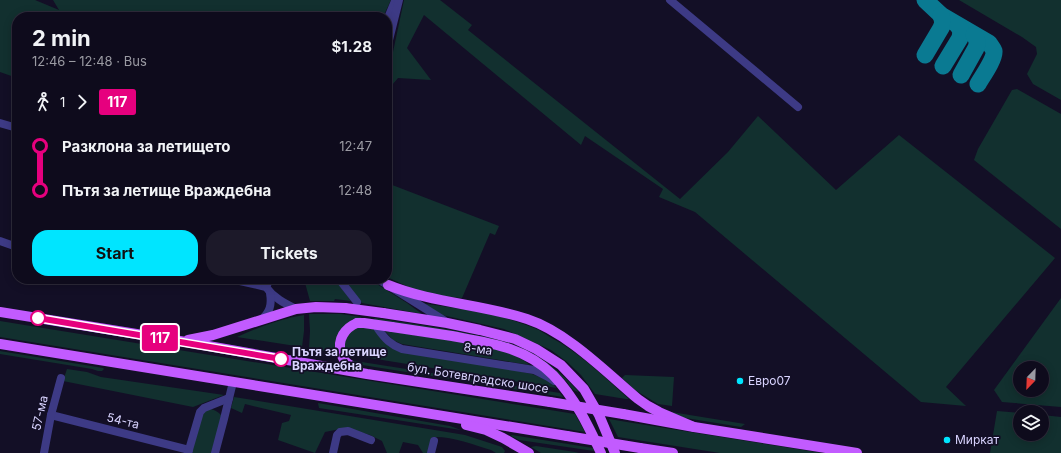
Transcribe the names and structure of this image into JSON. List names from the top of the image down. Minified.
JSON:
{"streets":{"main road":["бул. Ботевградско шосе"],"street":["8-ма","57-ма","54-та"]},"crossings":[["57-ма","54-та"]],"places":["Пътя за летище Враждебна","Евро07","Миркат"],"lines":["bus line 117"],"north":"bottom left","page":{"on_map":"117","heading":["2 min","12:46 – 12:48 · Bus","$1.28"],"legs":["1","117"],"list":[{"name":"Разклона за летището","value":"12:47"},{"name":"Пътя за летище Враждебна","value":"12:48"}],"buttons":["Start","Tickets"]}}
